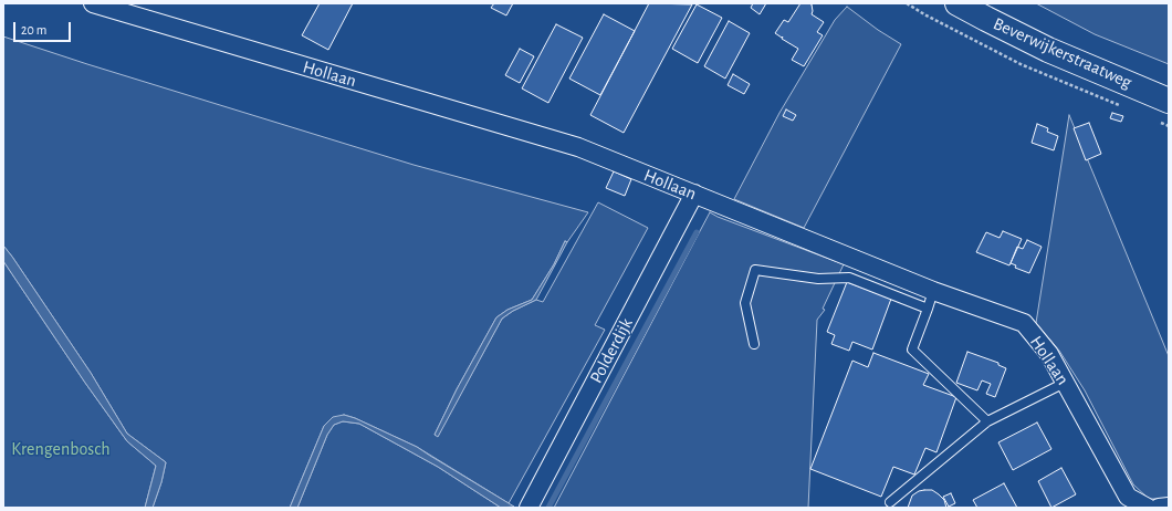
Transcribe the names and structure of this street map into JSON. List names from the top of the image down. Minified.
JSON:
{"streets":{"main road":["Beverwijkerstraatweg"],"street":["Hollaan","Polderdijk"]},"crossings":[["Hollaan","Polderdijk"]],"parks":["Krengenbosch"],"scale_bar":"20 m"}
